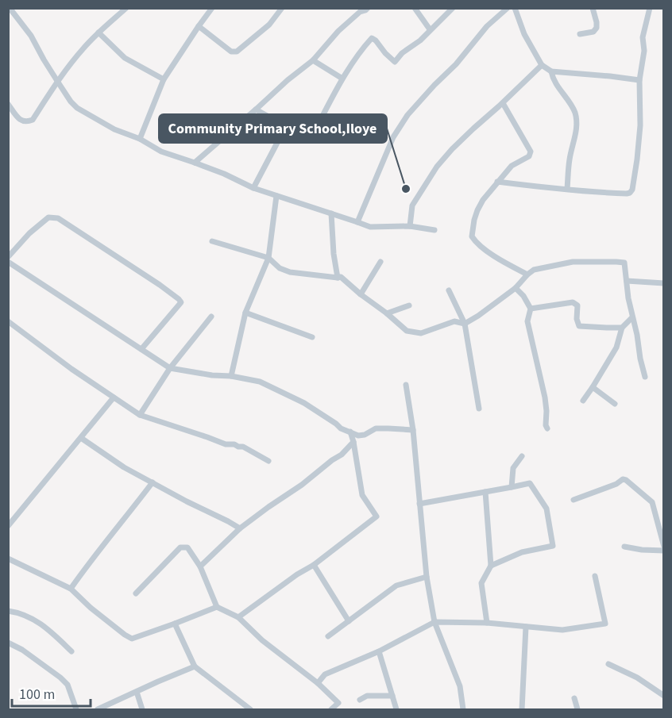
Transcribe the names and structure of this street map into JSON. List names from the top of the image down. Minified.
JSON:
{"places":["Community Primary School,Iloye"],"scale_bar":"100 m"}
